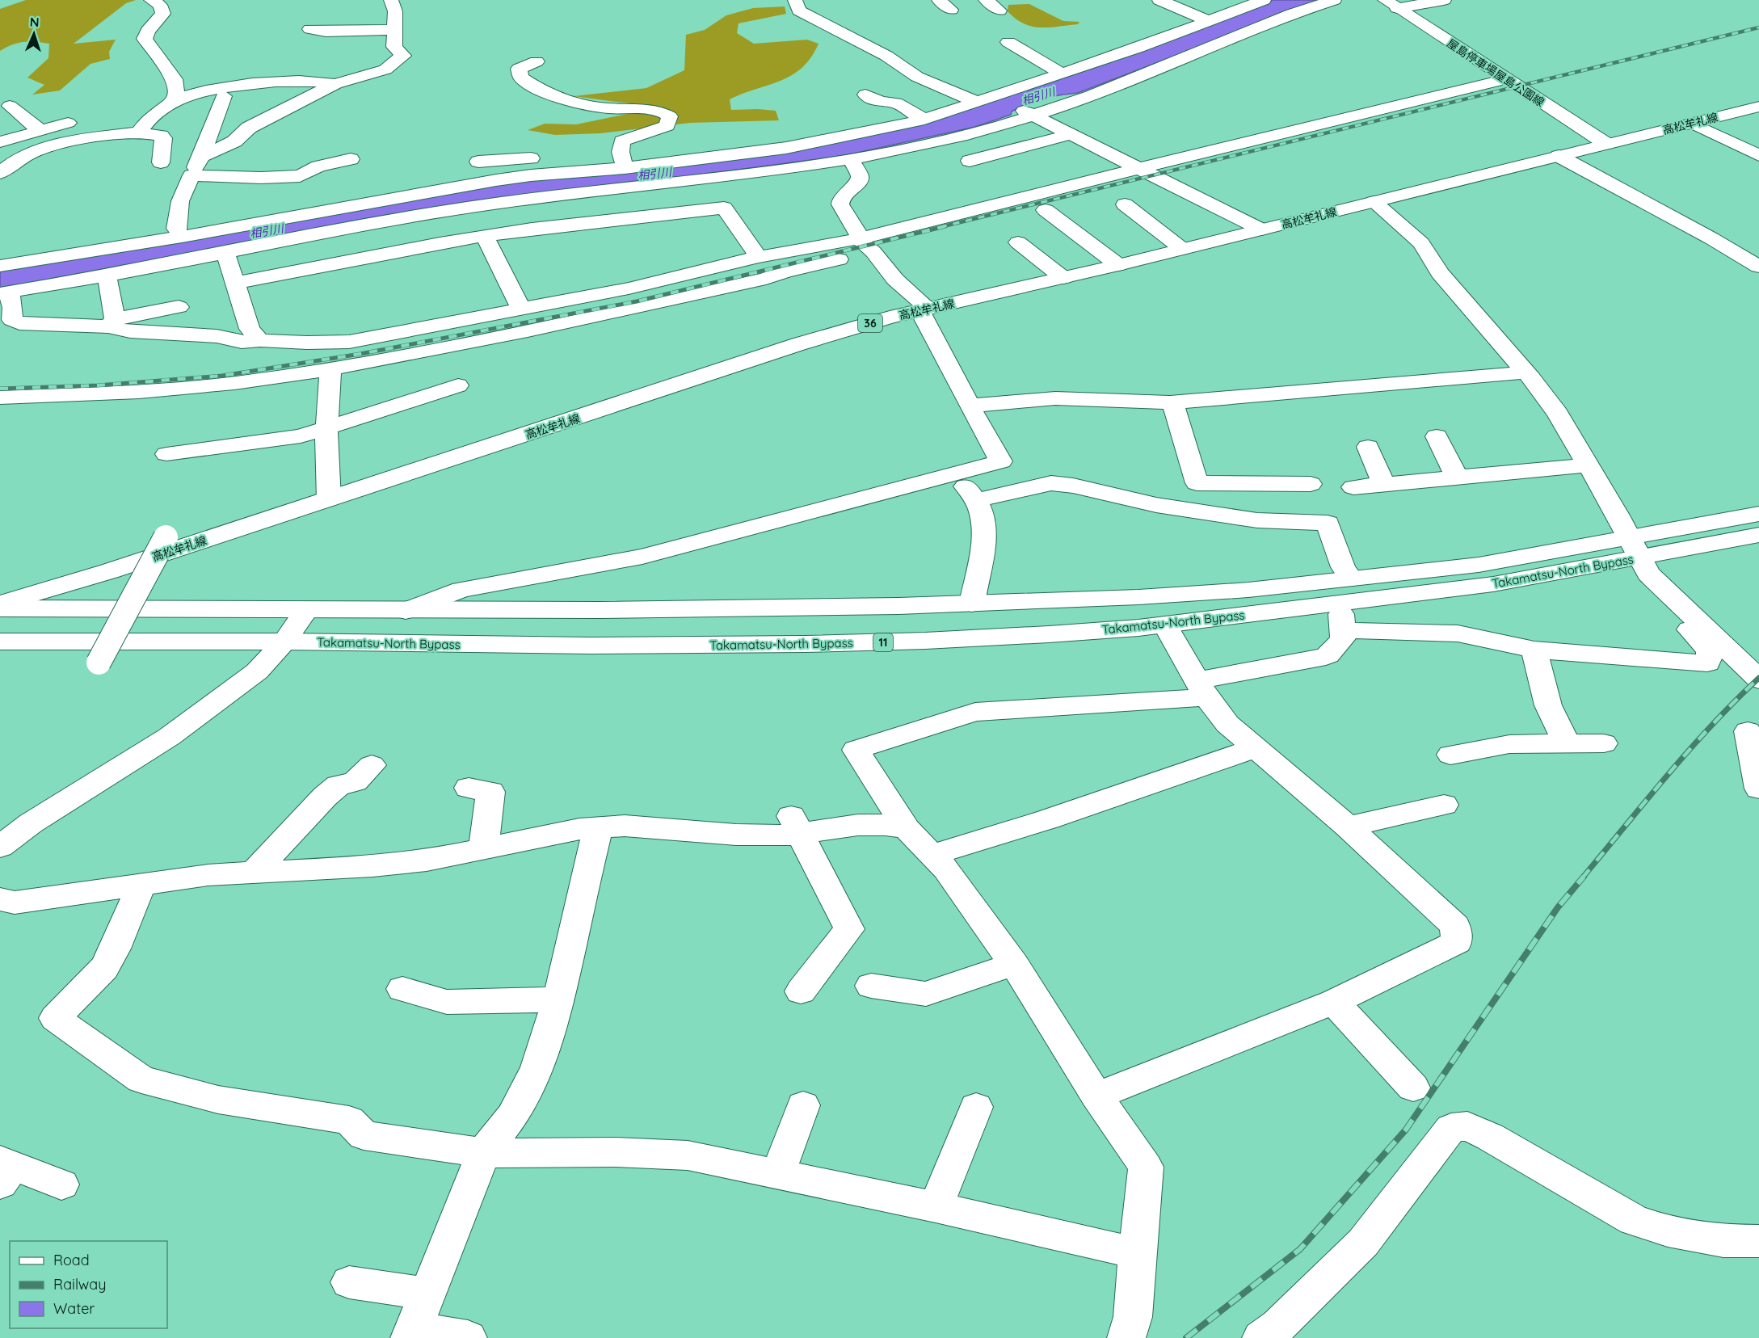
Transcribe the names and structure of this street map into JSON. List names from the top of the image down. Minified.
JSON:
{"streets":{"main road":["屋島停車場屋島公園線","高松牟礼線","36","Takamatsu-North Bypass","11"]},"crossings":[["屋島停車場屋島公園線","高松牟礼線"]],"water":["相引川"],"legend":["Road","Railway","Water"],"north":"top"}
